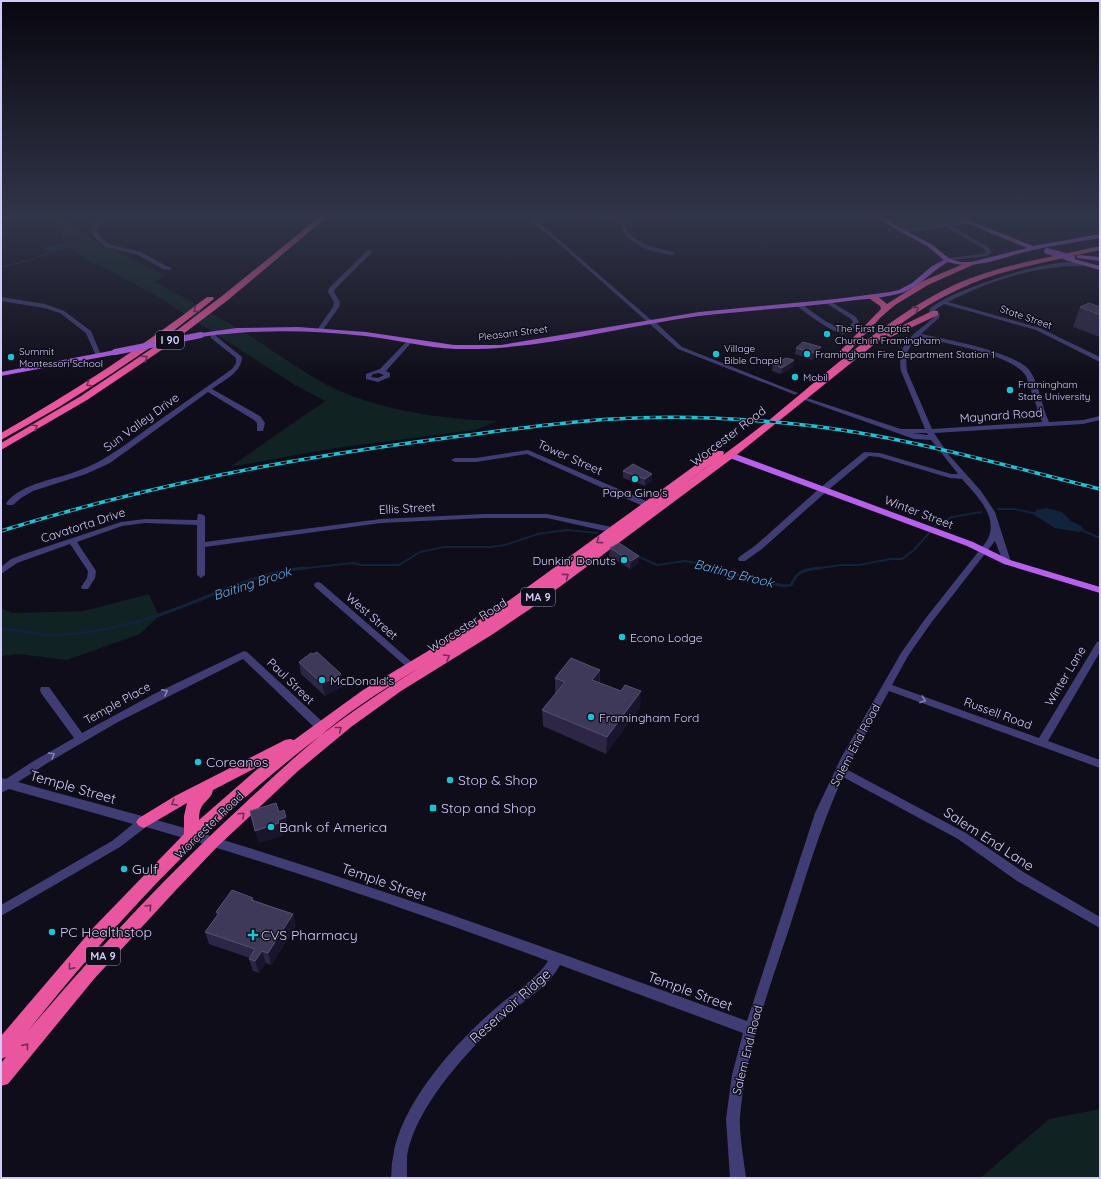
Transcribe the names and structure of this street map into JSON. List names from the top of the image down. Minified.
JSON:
{"streets":{"highway":["I 90","Worcester Road","MA 9"],"main road":["Pleasant Street","Winter Street"],"street":["State Street","Maynard Road","Sun Valley Drive","Tower Street","Ellis Street","Cavatorta Drive","West Street","Winter Lane","Paul Street","Temple Place","Russell Road","Salem End Road","Temple Street","Salem End Lane","Reservoir Ridge"]},"crossings":[["Pleasant Street","Maynard Road"],["Pleasant Street","Sun Valley Drive"],["Maynard Road","Worcester Road"],["Worcester Road","Tower Street"],["Worcester Road","Ellis Street"],["Worcester Road","Winter Street"],["Worcester Road","West Street"],["Worcester Road","Paul Street"],["Worcester Road","Temple Street"],["Ellis Street","Cavatorta Drive"],["Winter Street","Salem End Road"],["Winter Lane","Russell Road"],["Paul Street","Temple Place"],["Temple Place","Temple Street"],["Russell Road","Salem End Road"],["Salem End Road","Temple Street"],["Salem End Road","Salem End Lane"],["Temple Street","Reservoir Ridge"]],"one_way":["Temple Place","Russell Road"],"water":["Baiting Brook"],"places":{"other":["The First Baptist Church in Framingham","Village Bible Chapel","Framingham Fire Department Station 1","Summit Montessori School","Mobil","Framingham State University","Papa Gino's","Dunkin' Donuts","Econo Lodge","McDonald's","Framingham Ford","Coreanos","Stop & Shop","Bank of America","Gulf","PC Healthstop"],"transit":["Stop and Shop"],"health":["CVS Pharmacy"]}}
